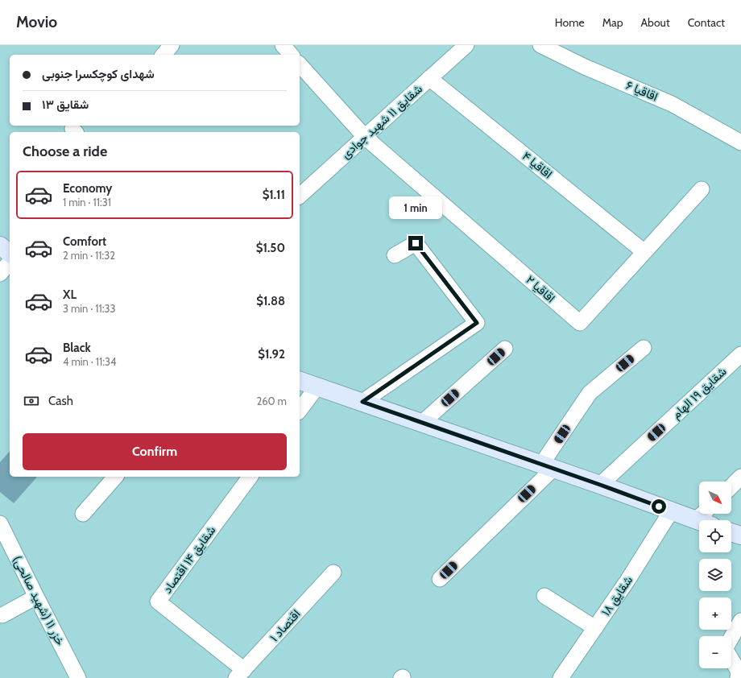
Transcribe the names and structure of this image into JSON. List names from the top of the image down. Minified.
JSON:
{"streets":{"street":["اقاقیا ۶","شقایق ۱۱ شهید جوادی","اقاقیا ۴","اقاقیا ۲","شقایق ۱۹ الهام","شقایق ۱۴ اقتصاد","شقایق ۱۸","خزر ۱۱ (شهید صالحی)","اقتصاد ۱"]},"crossings":[["شقایق ۱۱ شهید جوادی","اقاقیا ۴"],["شقایق ۱۱ شهید جوادی","اقاقیا ۲"],["اقاقیا ۴","اقاقیا ۲"],["شقایق ۱۴ اقتصاد","اقتصاد ۱"]],"north":"bottom right","page":{"header":"Movio","nav":["Home","Map","About","Contact"],"banner":["شهدای کوچکسرا جنوبی","شقایق ۱۳"],"heading":"Choose a ride","list":[{"name":"Economy","note":"1 min · 11:31","value":"$1.11"},{"name":"Comfort","note":"2 min · 11:32","value":"$1.50"},{"name":"XL","note":"3 min · 11:33","value":"$1.88"},{"name":"Black","note":"4 min · 11:34","value":"$1.92"}],"bubble":"1 min","pay":["Cash","260 m"],"buttons":"Confirm","map_buttons":["+","−"]}}
